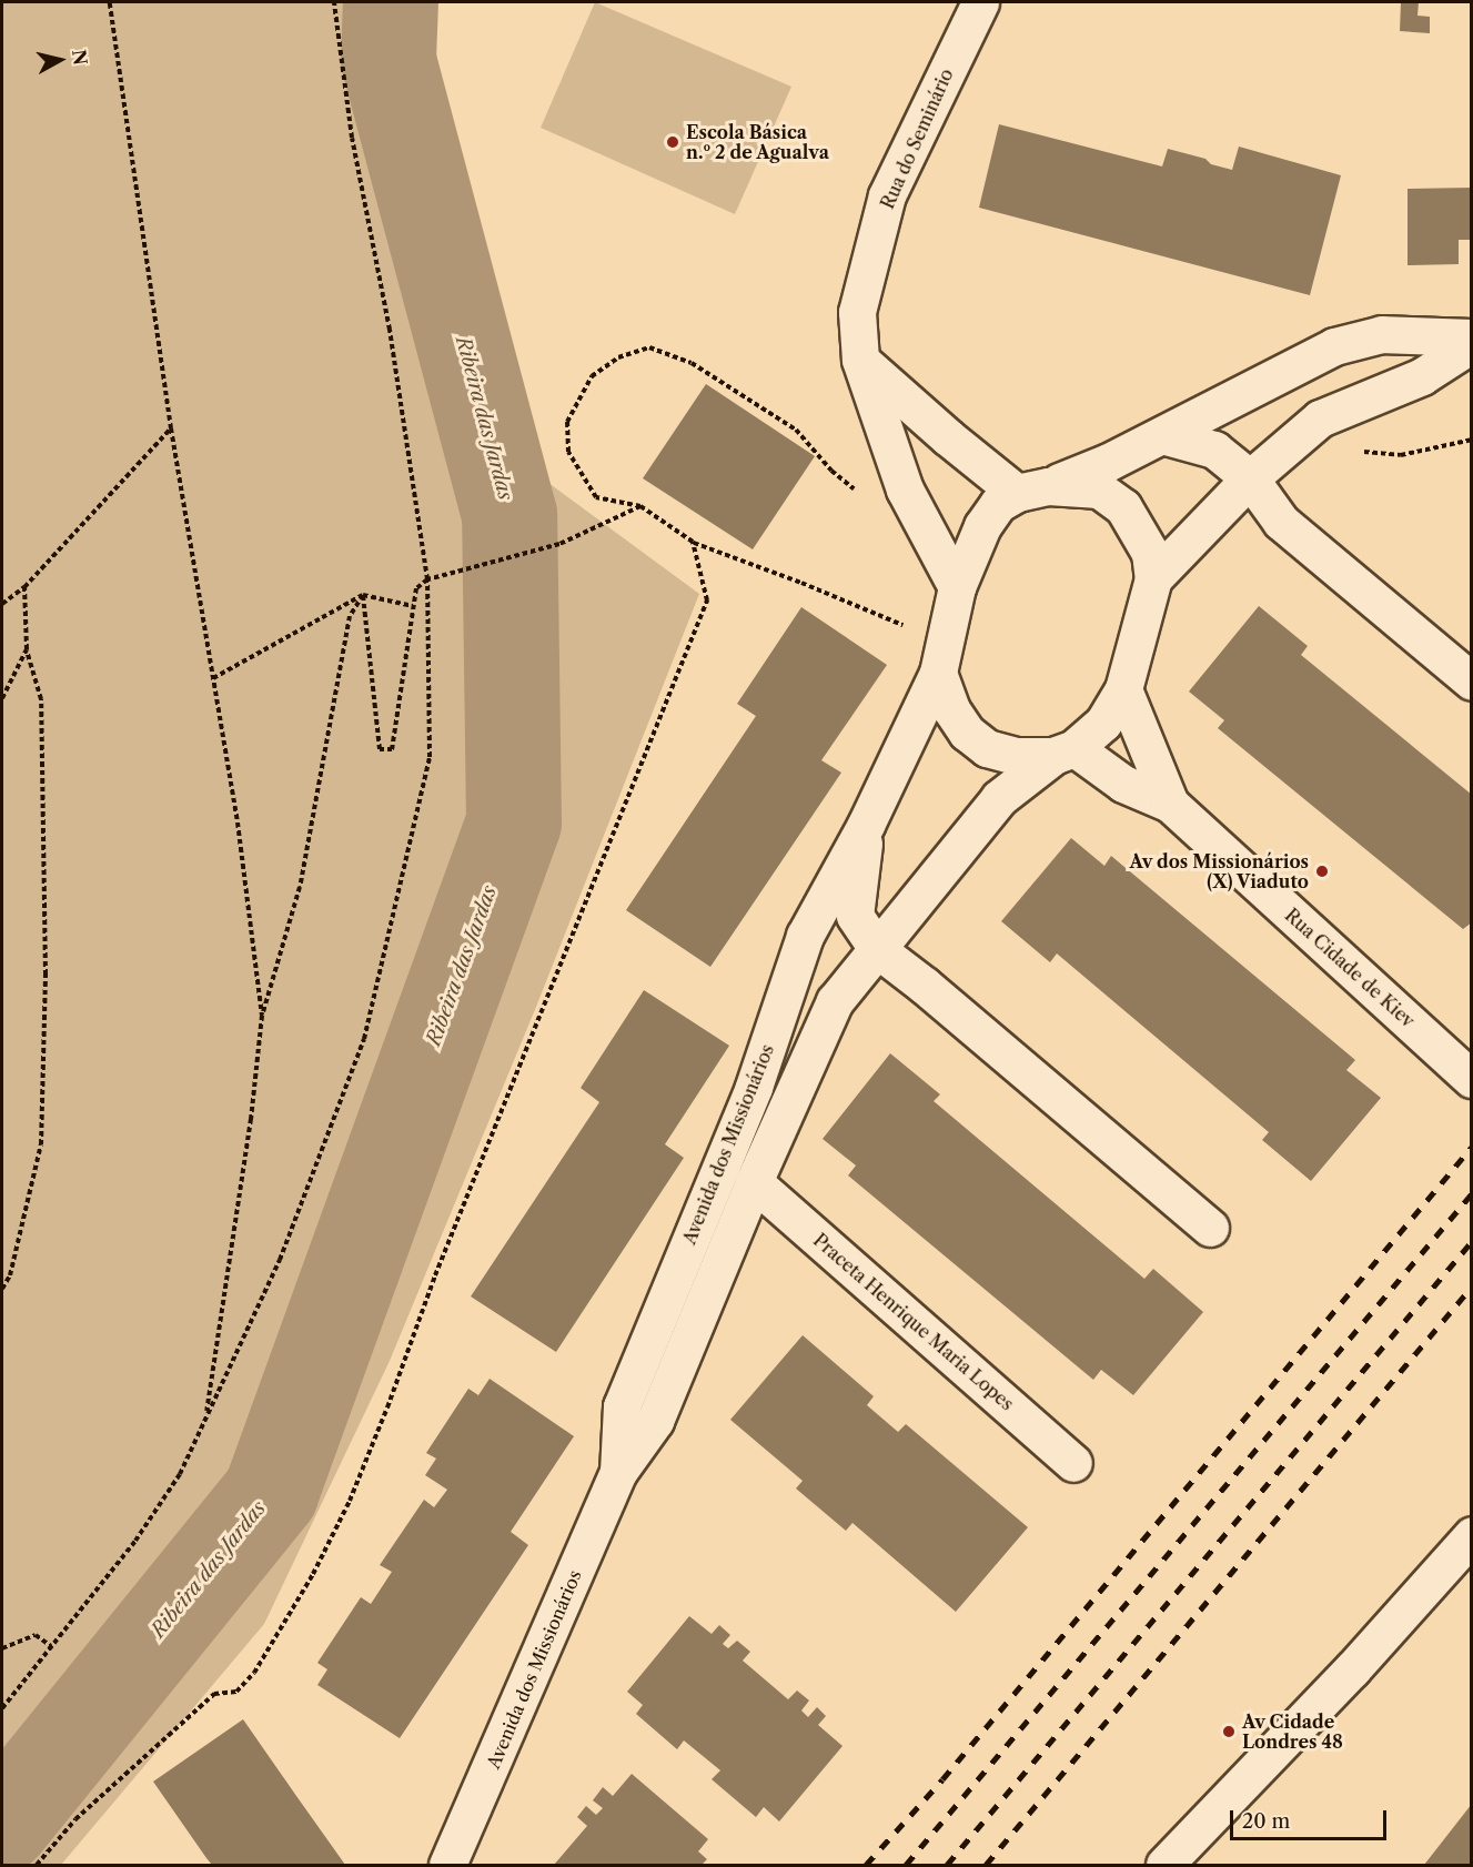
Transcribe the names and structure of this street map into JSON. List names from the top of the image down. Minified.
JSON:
{"streets":{"street":["Rua do Seminário","Rua Cidade de Kiev","Avenida dos Missionários","Praceta Henrique Maria Lopes"]},"crossings":[["Rua do Seminário","Avenida dos Missionários"],["Rua Cidade de Kiev","Avenida dos Missionários"],["Avenida dos Missionários","Praceta Henrique Maria Lopes"]],"water":["Ribeira das Jardas"],"places":["Escola Básica n.º 2 de Agualva","Av dos Missionários (X) Viaduto","Av Cidade Londres 48"],"scale_bar":"20 m","north":"right"}
